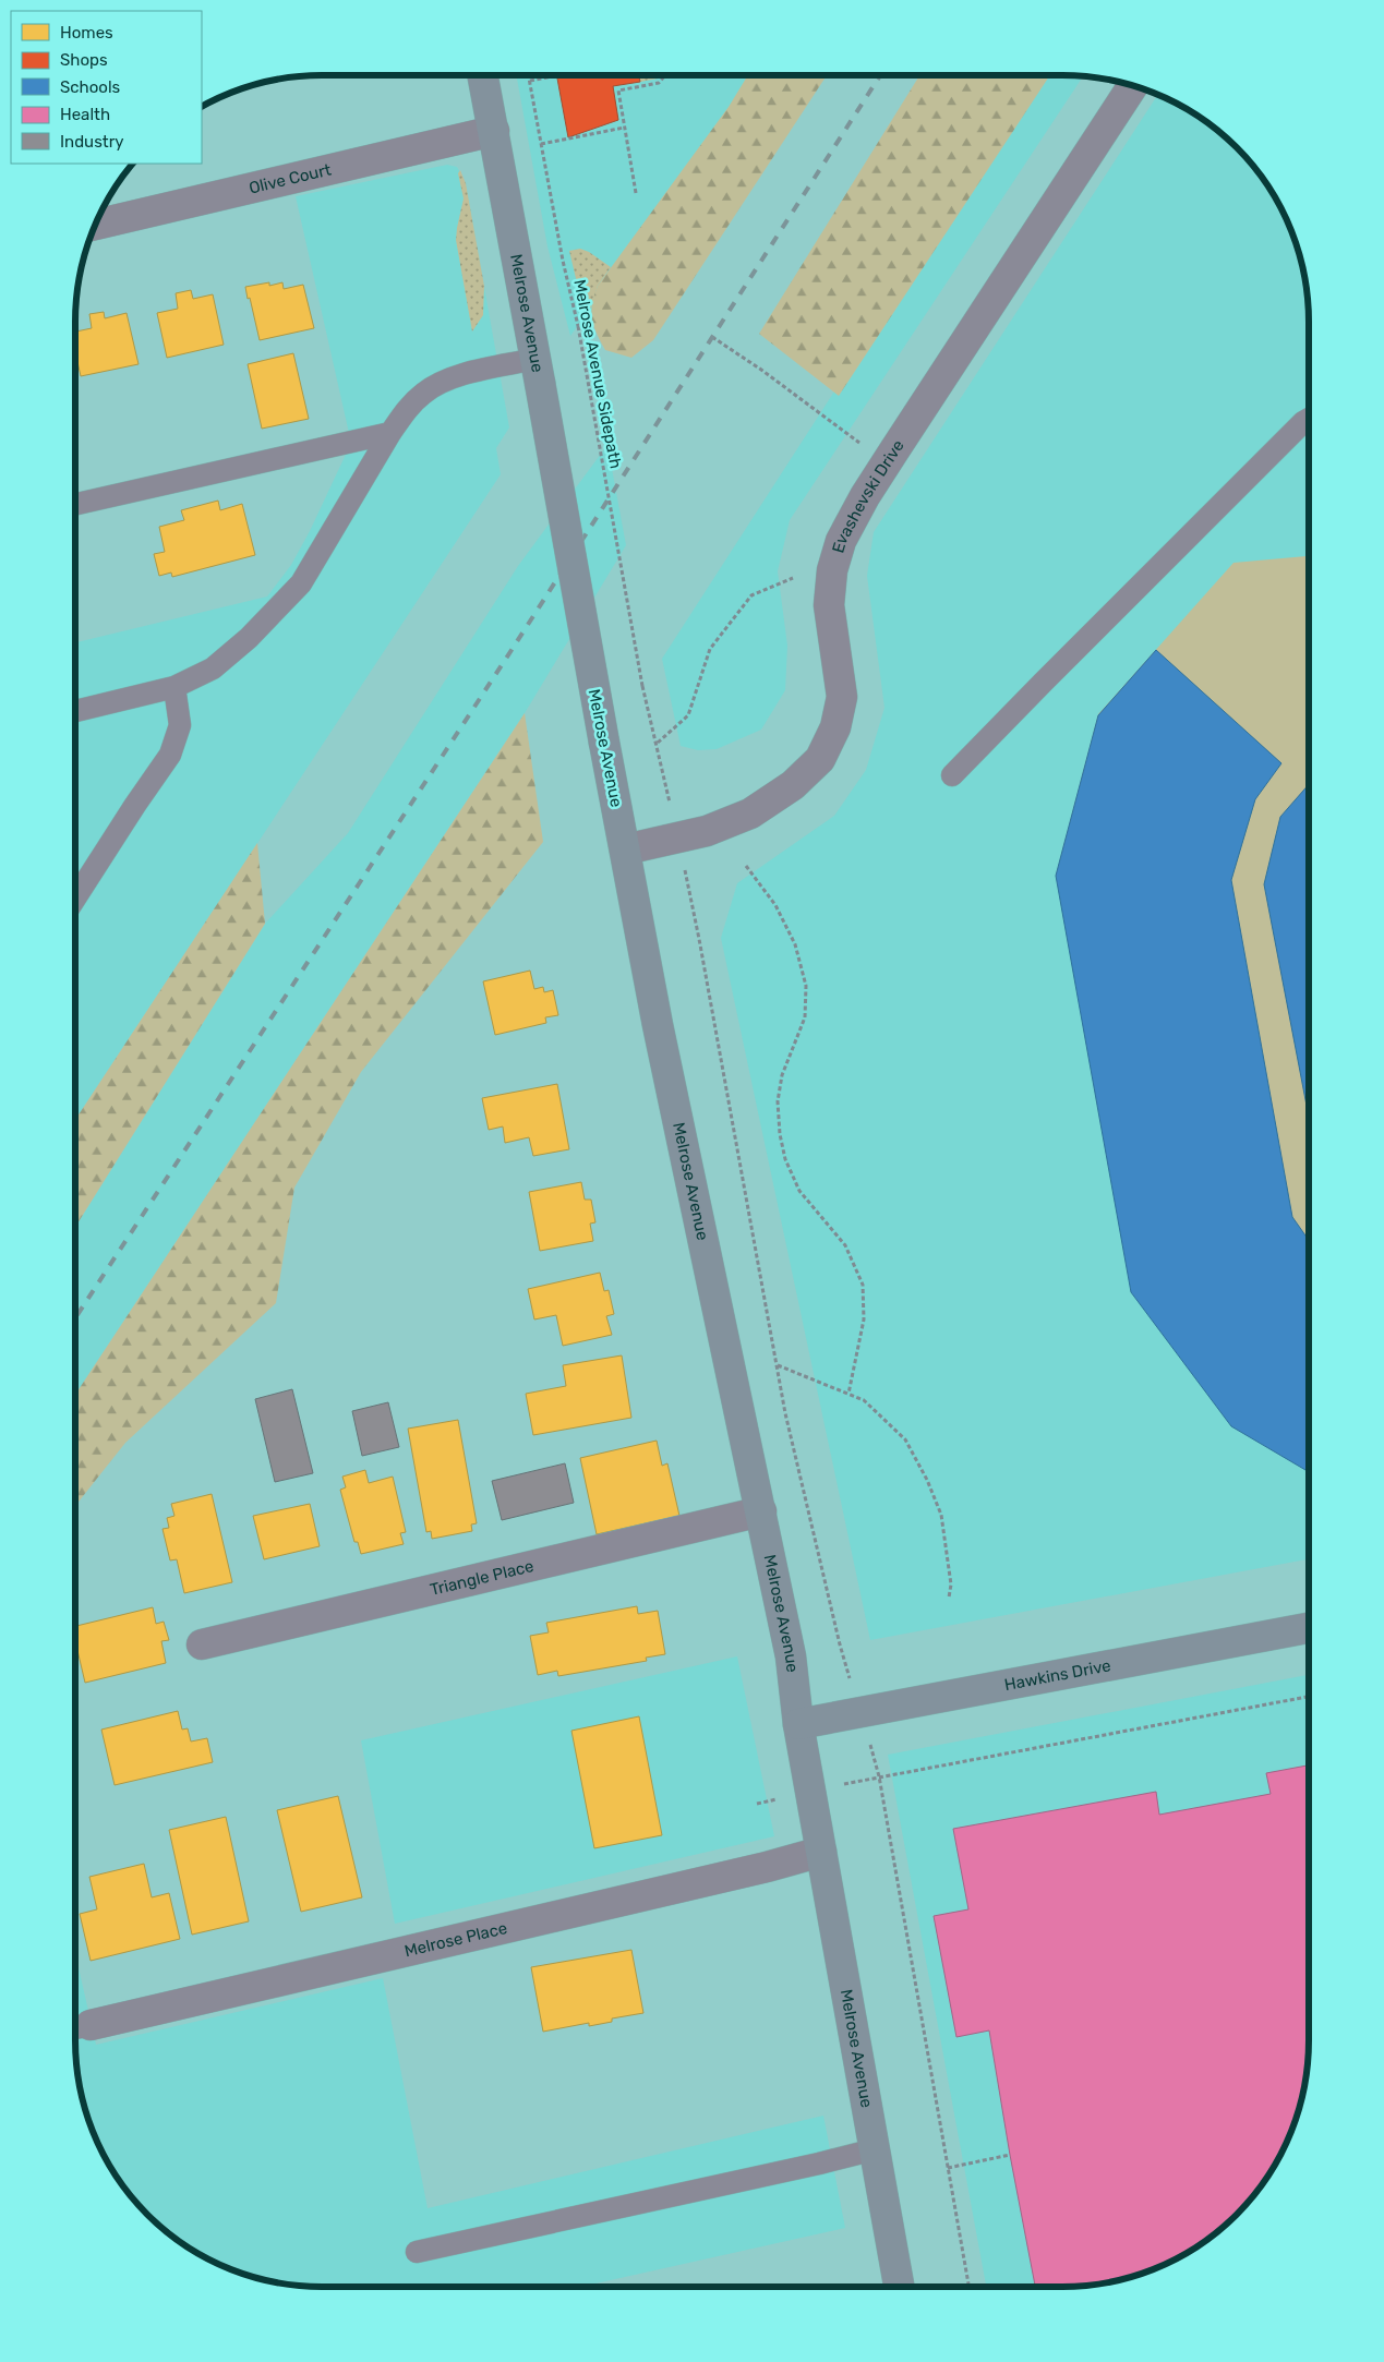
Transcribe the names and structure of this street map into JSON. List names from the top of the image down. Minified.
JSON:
{"streets":{"main road":["Melrose Avenue","Hawkins Drive"],"street":["Olive Court","Evashevski Drive","Triangle Place","Melrose Place"],"path":["Melrose Avenue Sidepath"]},"crossings":[["Olive Court","Melrose Avenue"],["Melrose Avenue","Evashevski Drive"],["Melrose Avenue","Triangle Place"],["Melrose Avenue","Hawkins Drive"],["Melrose Avenue","Melrose Place"],["Melrose Avenue Sidepath","Evashevski Drive"],["Melrose Avenue Sidepath","Hawkins Drive"]],"legend":["Homes","Shops","Schools","Health","Industry"]}
